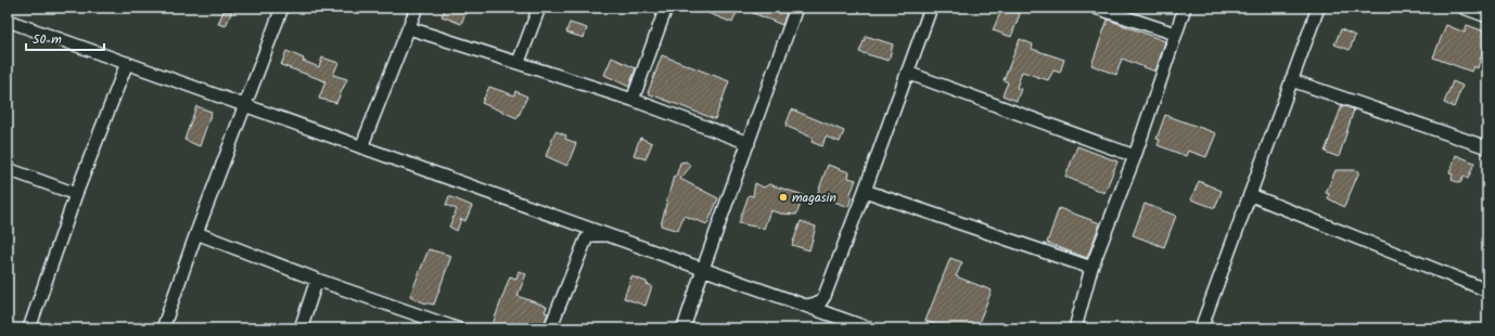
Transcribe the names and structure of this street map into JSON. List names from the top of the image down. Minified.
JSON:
{"places":["magasin"],"scale_bar":"50 m"}
